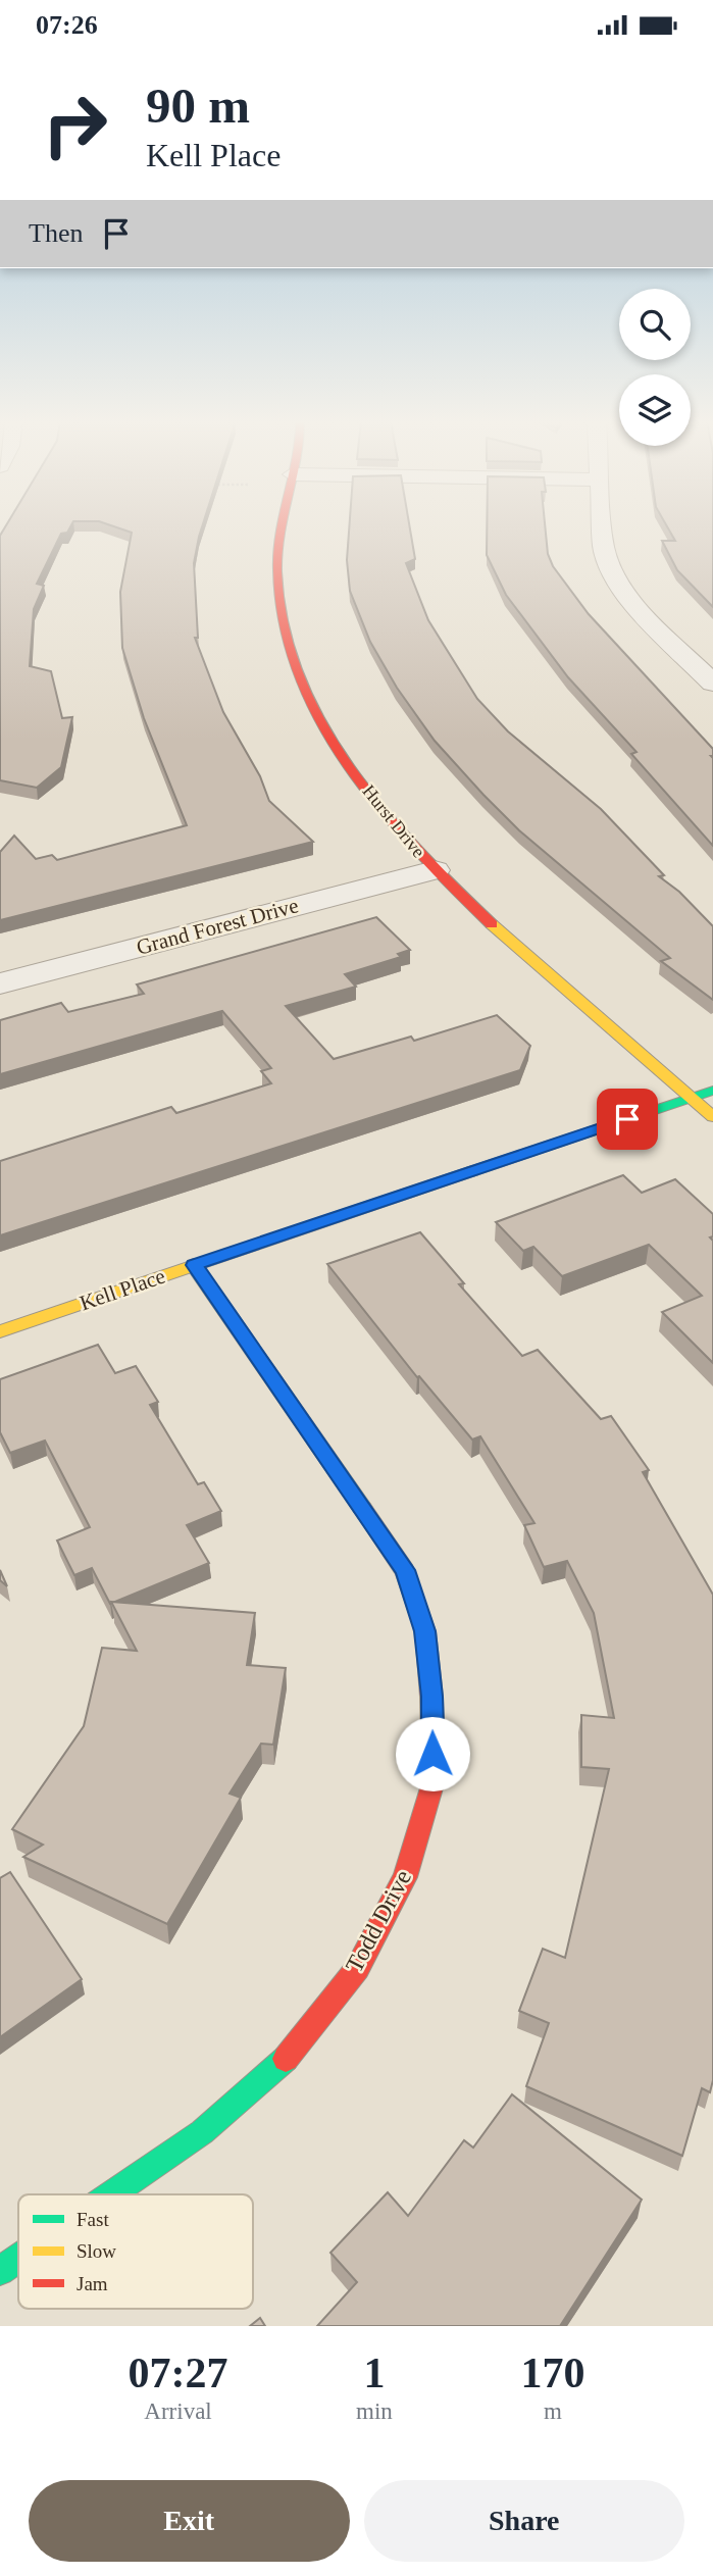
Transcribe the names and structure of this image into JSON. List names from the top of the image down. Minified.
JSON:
{"streets":{"street":["Hurst Drive","Grand Forest Drive","Kell Place","Todd Drive"]},"crossings":[["Hurst Drive","Grand Forest Drive"],["Hurst Drive","Kell Place"],["Kell Place","Todd Drive"]],"legend":["Fast","Slow","Jam"],"page":{"status":"07:26","turn":["90 m","Kell Place"],"then":"Then","eta":["07:27","Arrival","1","min","170","m"],"buttons":["Exit","Share"]}}
